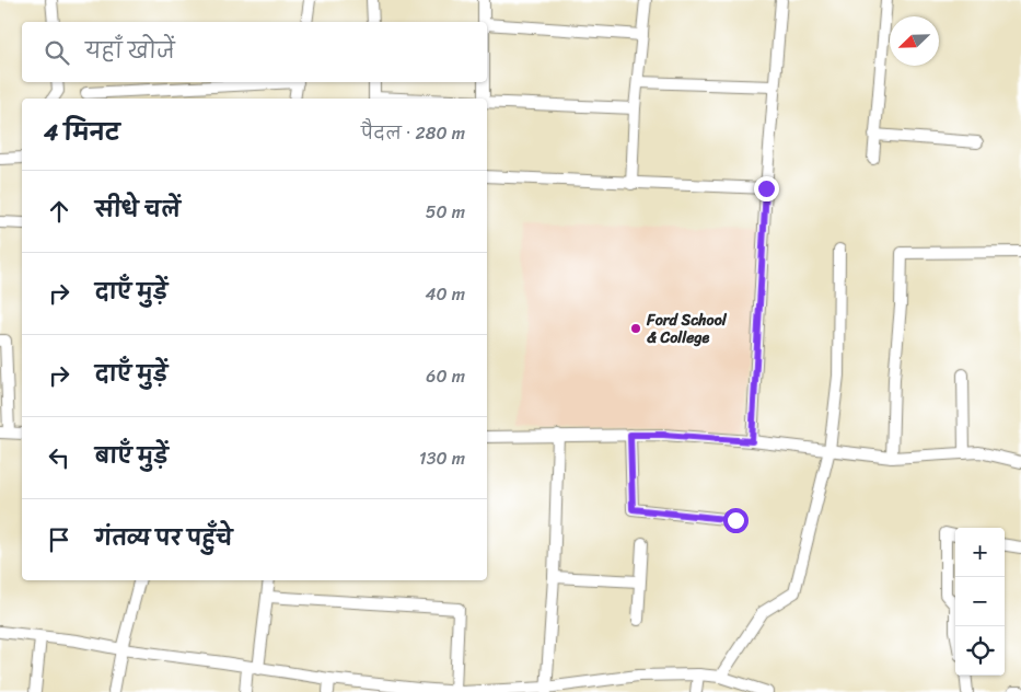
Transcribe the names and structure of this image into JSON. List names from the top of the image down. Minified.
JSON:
{"places":["Ford School & College"],"north":"bottom left","page":{"search":"यहाँ खोजें","heading":["4 मिनट","पैदल · 280 m"],"list":[["सीधे चलें","50 m"],["दाएँ मुड़ें","40 m"],["दाएँ मुड़ें","60 m"],["बाएँ मुड़ें","130 m"],"गंतव्य पर पहुँचे"],"map_buttons":["+","−"]}}
